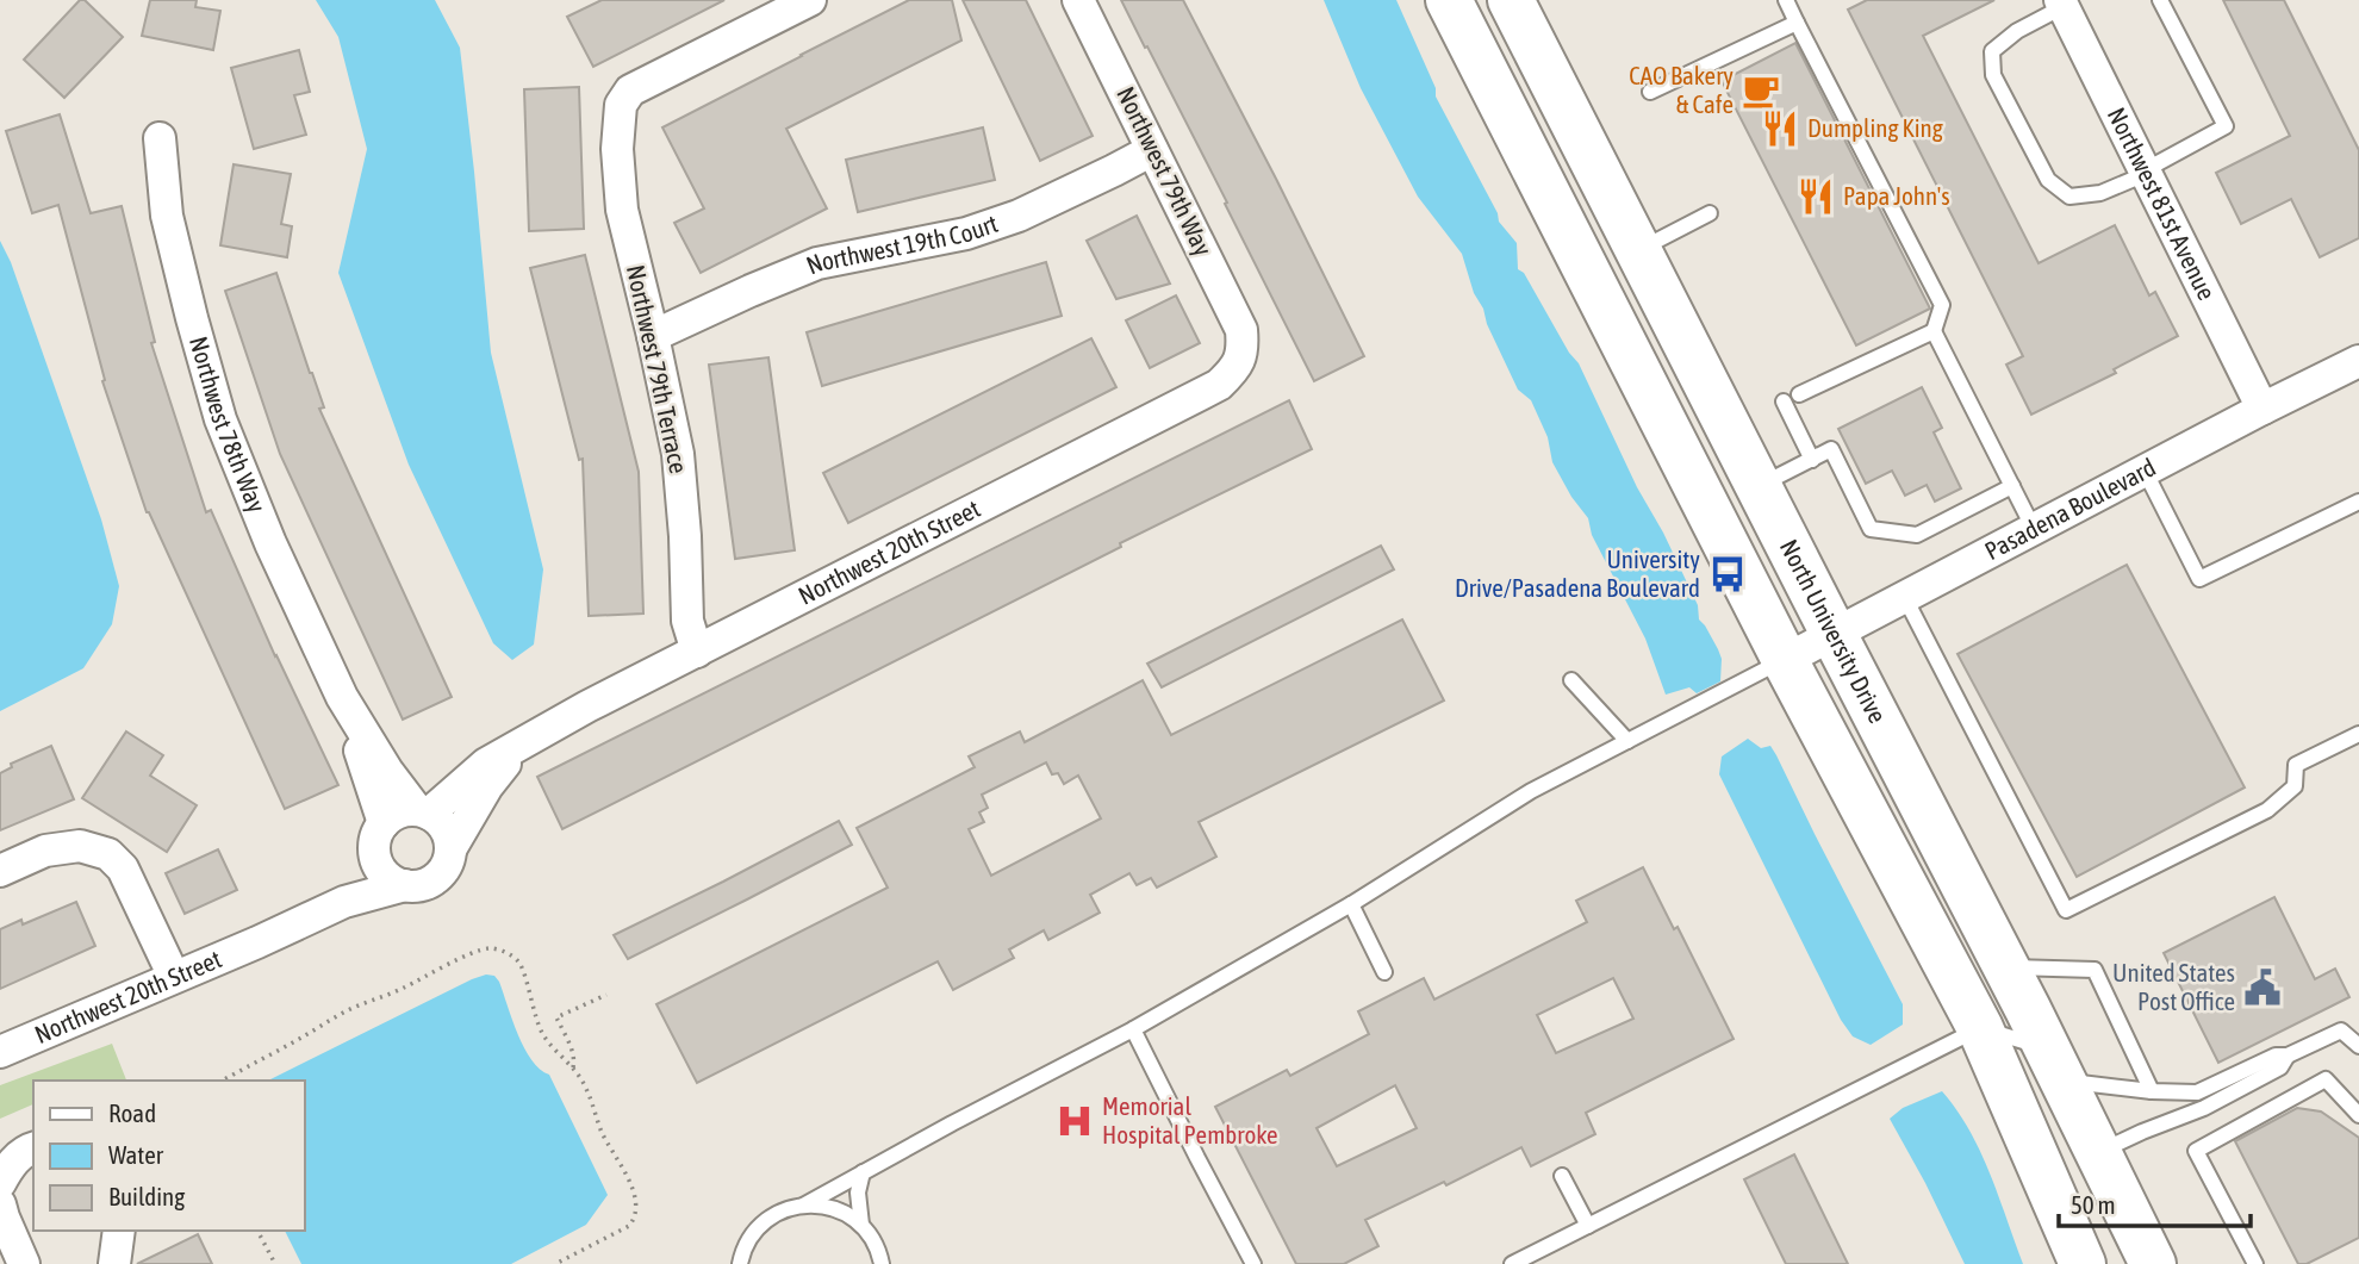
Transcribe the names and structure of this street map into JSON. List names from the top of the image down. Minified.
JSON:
{"streets":{"main road":["North University Drive"],"street":["Northwest 79th Way","Northwest 81st Avenue","Northwest 19th Court","Northwest 79th Terrace","Northwest 78th Way","Pasadena Boulevard","Northwest 20th Street"]},"crossings":[["Northwest 79th Way","Northwest 19th Court"],["Northwest 79th Way","Northwest 20th Street"],["Northwest 81st Avenue","Pasadena Boulevard"],["Northwest 19th Court","Northwest 79th Terrace"],["Northwest 79th Terrace","Northwest 20th Street"],["Northwest 78th Way","Northwest 20th Street"],["Pasadena Boulevard","North University Drive"]],"places":{"cafe":["CAO Bakery & Cafe"],"restaurant":["Dumpling King","Papa John's"],"bus stop":["University Drive/Pasadena Boulevard"],"public building":["United States Post Office"],"hospital":["Memorial Hospital Pembroke"]},"legend":["Road","Water","Building"],"scale_bar":"50 m"}
